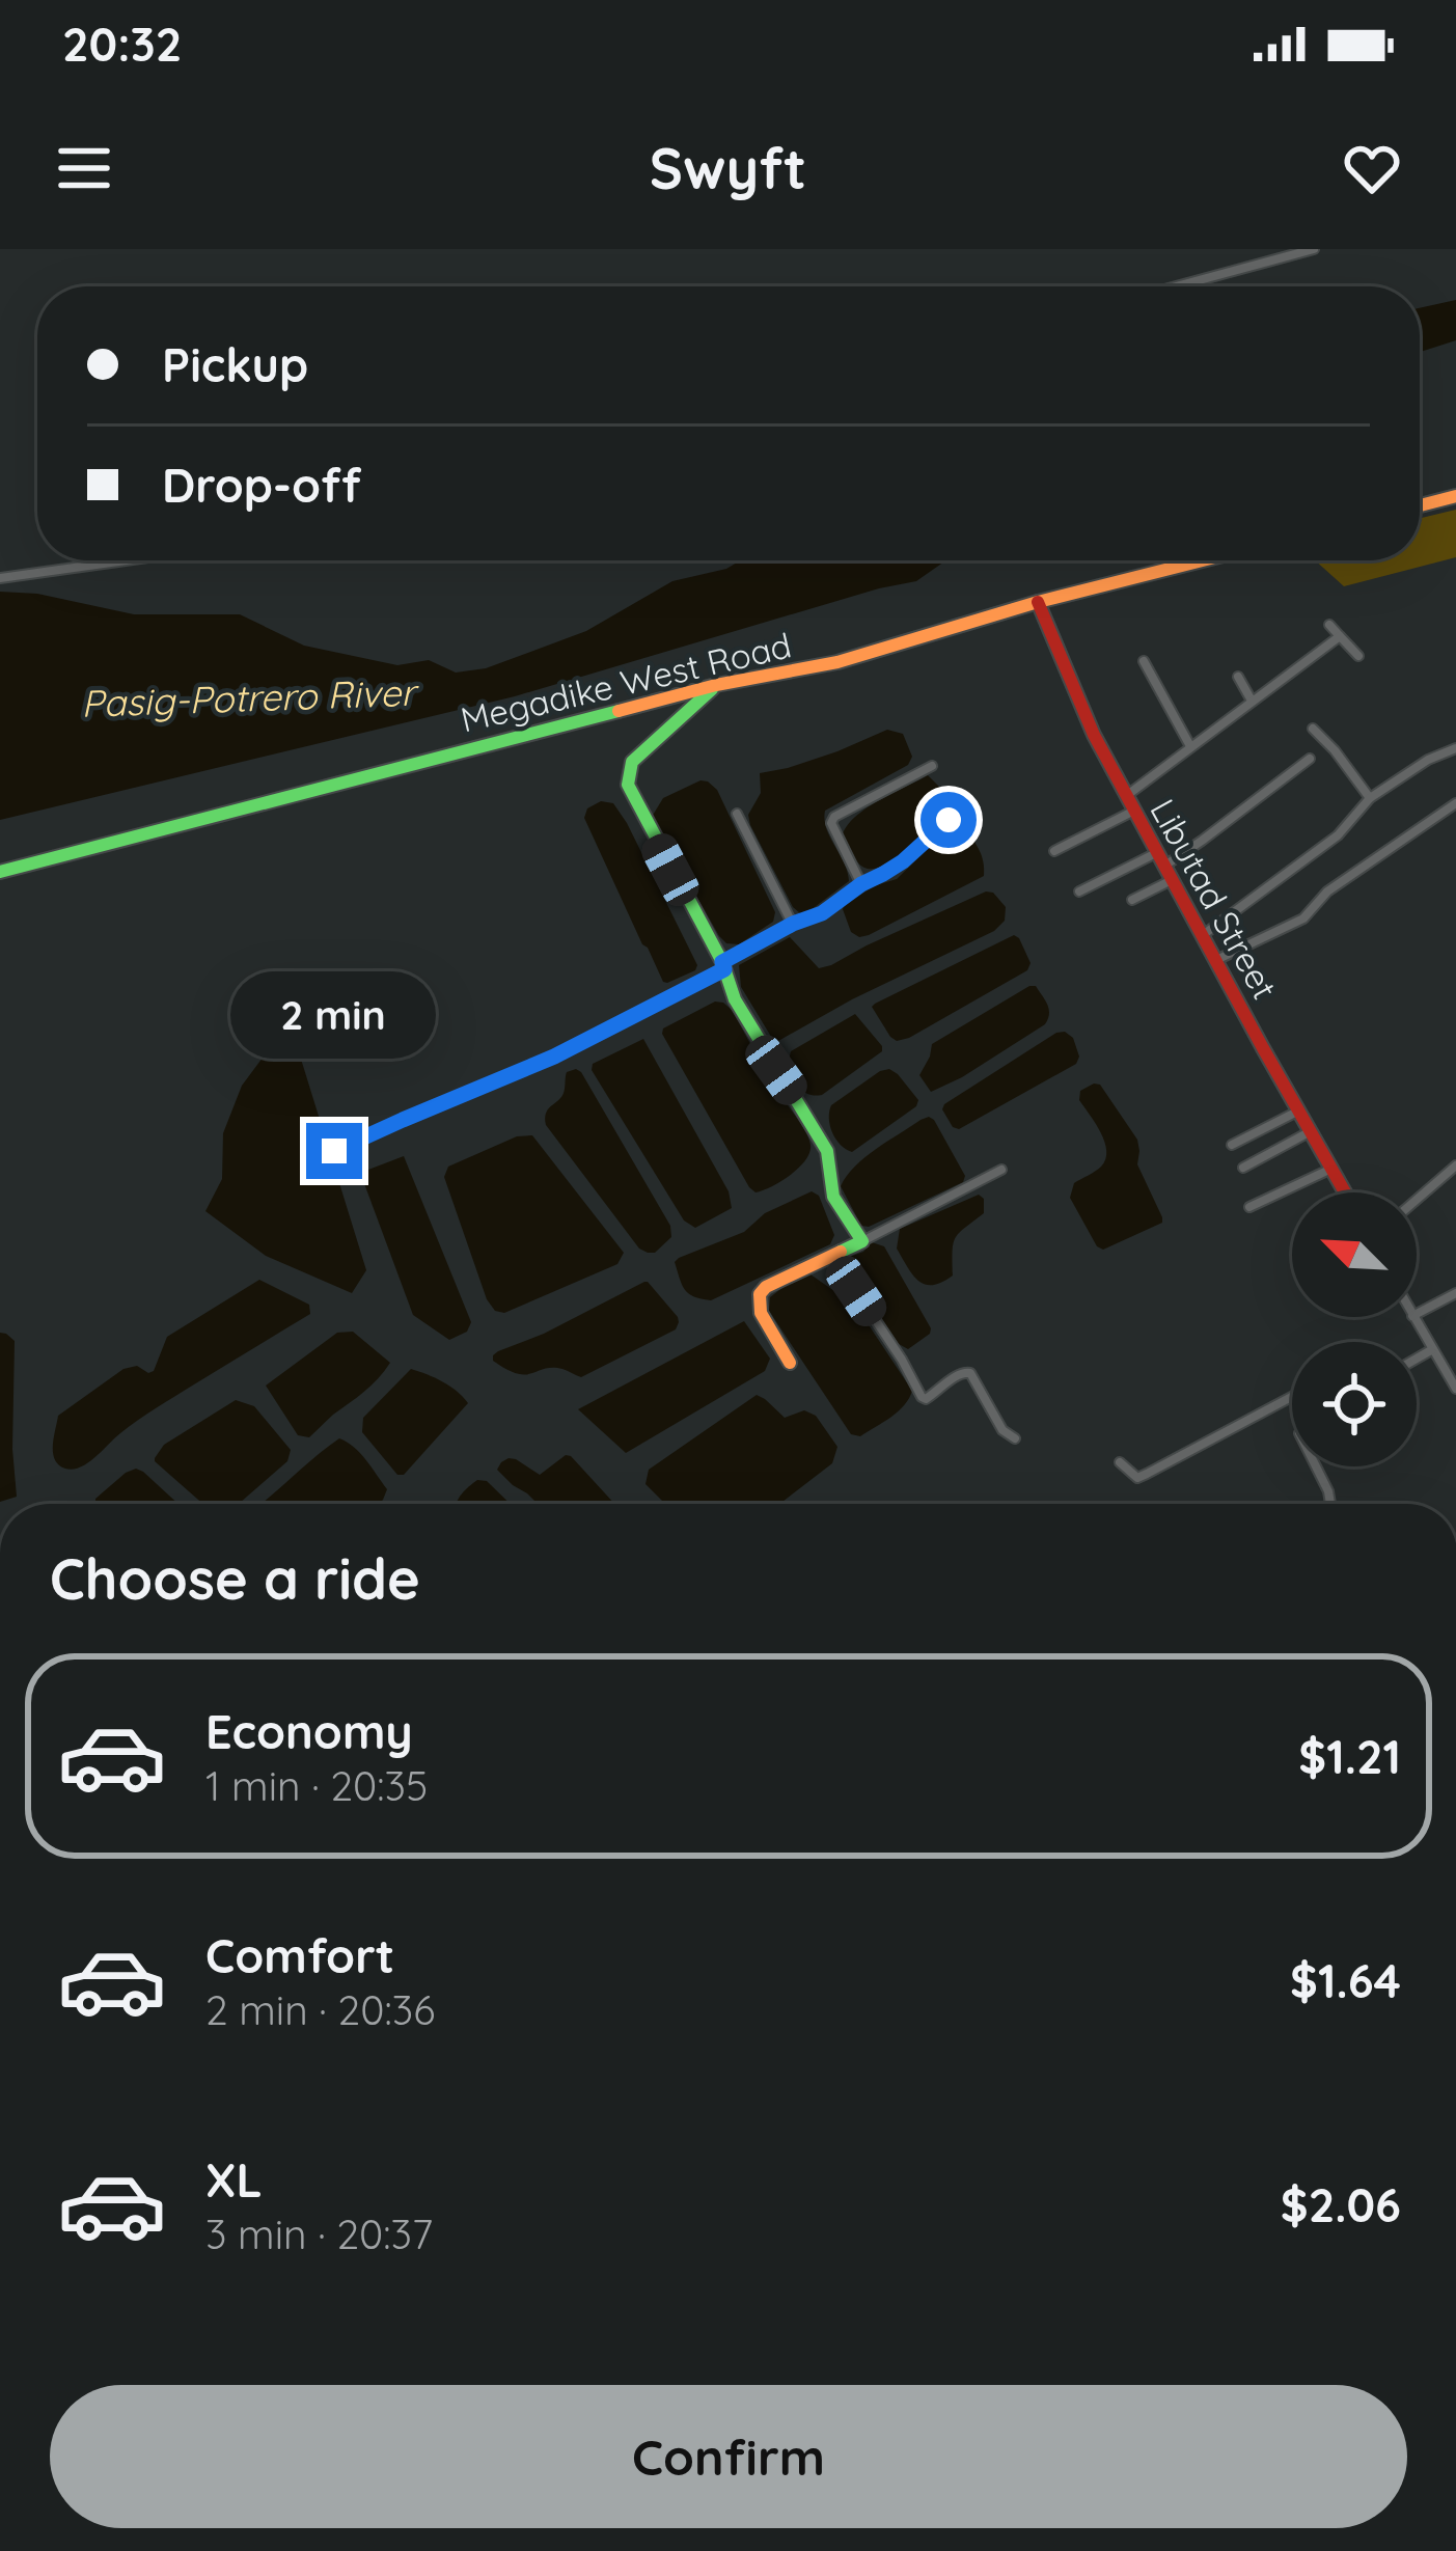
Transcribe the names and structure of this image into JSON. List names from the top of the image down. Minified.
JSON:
{"streets":{"street":["Megadike West Road","Libutad Street"]},"crossings":[["Megadike West Road","Libutad Street"]],"water":["Pasig-Potrero River"],"north":"top left","page":{"status":"20:32","header":"Swyft","banner":["Pickup","Drop-off"],"bubble":"2 min","heading":"Choose a ride","list":[{"name":"Economy","note":"1 min · 20:35","value":"$1.21"},{"name":"Comfort","note":"2 min · 20:36","value":"$1.64"},{"name":"XL","note":"3 min · 20:37","value":"$2.06"}],"buttons":"Confirm"}}
